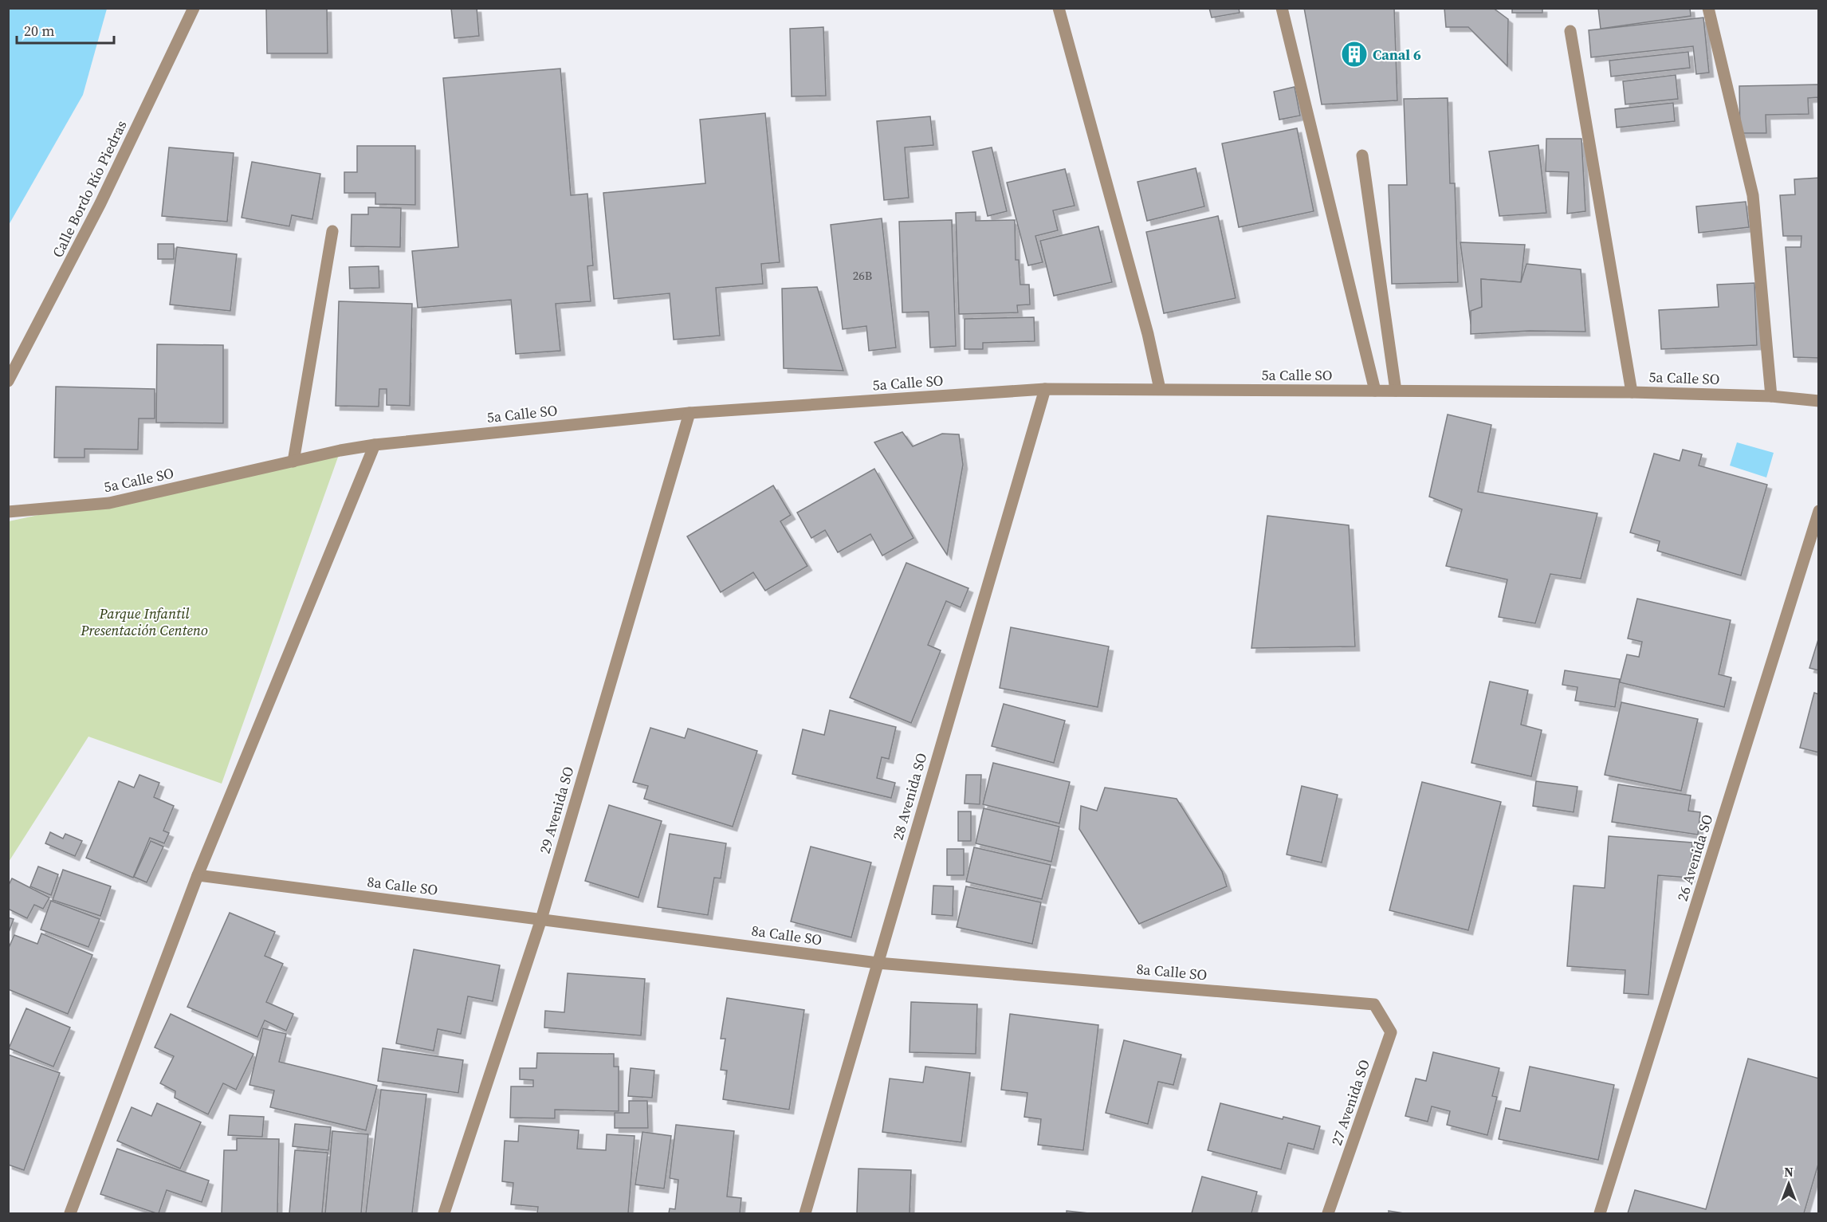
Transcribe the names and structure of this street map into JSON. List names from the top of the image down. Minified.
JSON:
{"streets":{"street":["Calle Bordo Río Piedras","5a Calle SO","28 Avenida SO","29 Avenida SO","26 Avenida SO","8a Calle SO","27 Avenida SO"]},"crossings":[["5a Calle SO","28 Avenida SO"],["5a Calle SO","29 Avenida SO"],["28 Avenida SO","8a Calle SO"],["29 Avenida SO","8a Calle SO"],["8a Calle SO","27 Avenida SO"]],"parks":["Parque Infantil Presentación Centeno"],"places":{"building":["Canal 6"]},"house_numbers":["26B"],"scale_bar":"20 m","north":"top"}
